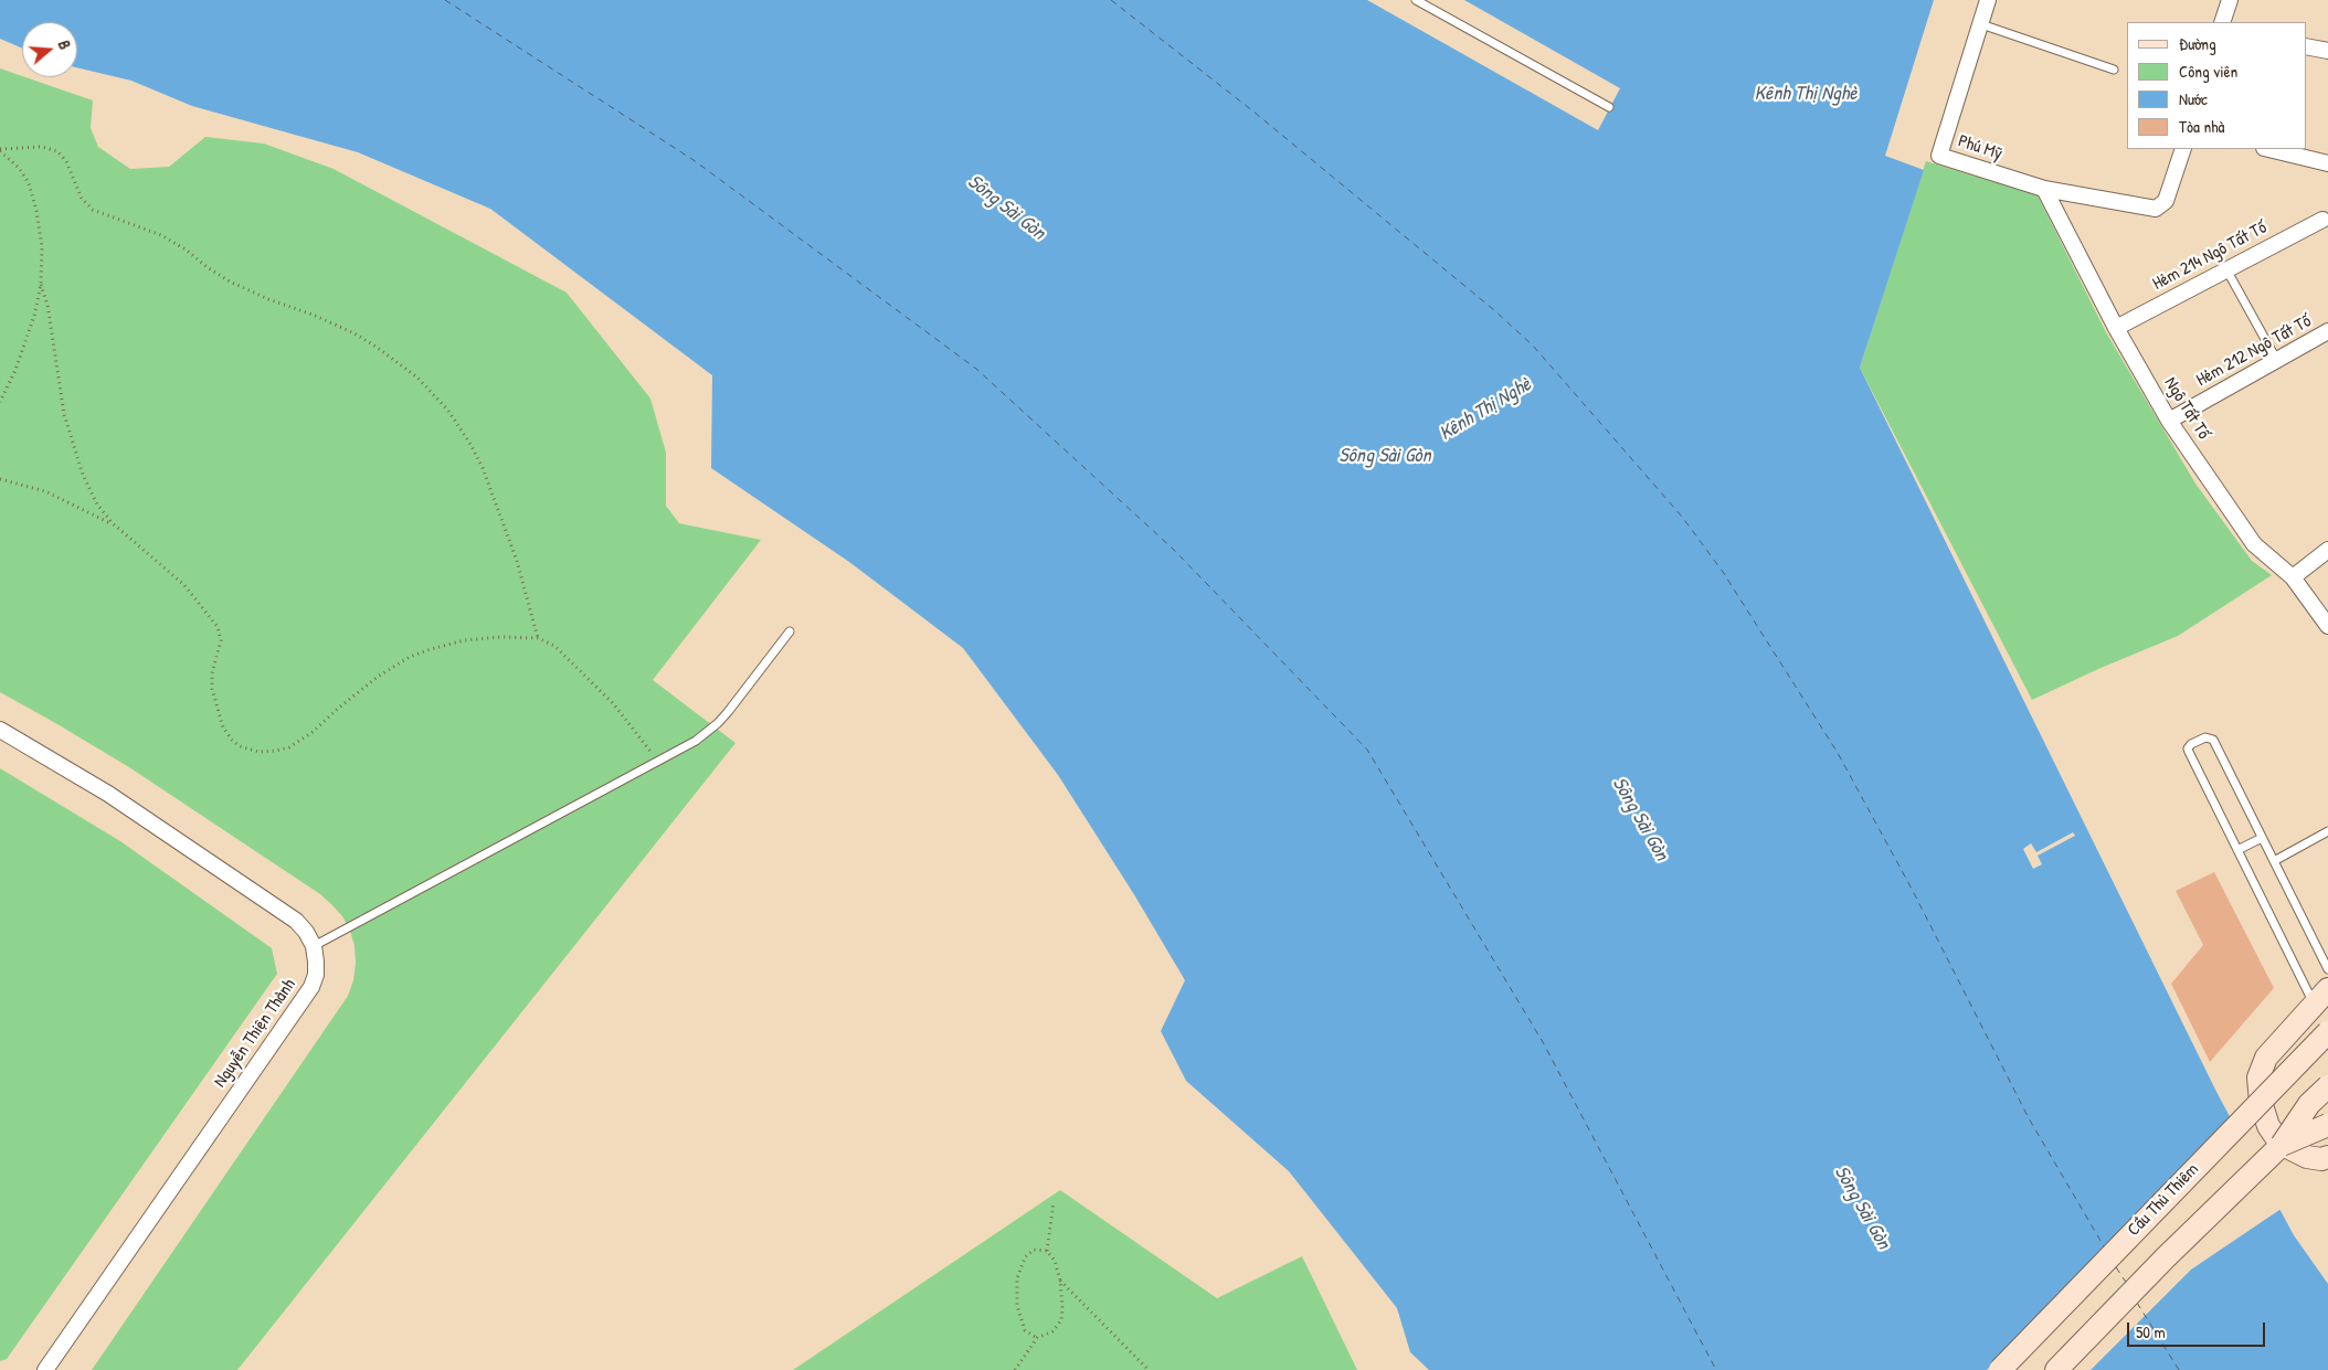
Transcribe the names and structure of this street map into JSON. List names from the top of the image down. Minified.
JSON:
{"streets":{"main road":["Cầu Thủ Thiêm"],"street":["Phú Mỹ","Hẻm 214 Ngô Tất Tố","Hẻm 212 Ngô Tất Tố","Ngô Tất Tố","Nguyễn Thiện Thành"]},"crossings":[["Phú Mỹ","Ngô Tất Tố"],["Hẻm 214 Ngô Tất Tố","Ngô Tất Tố"],["Hẻm 212 Ngô Tất Tố","Ngô Tất Tố"]],"water":["Kênh Thị Nghè","Sông Sài Gòn"],"legend":["Đường","Công viên","Nước","Tòa nhà"],"scale_bar":"50 m","north":"right"}
